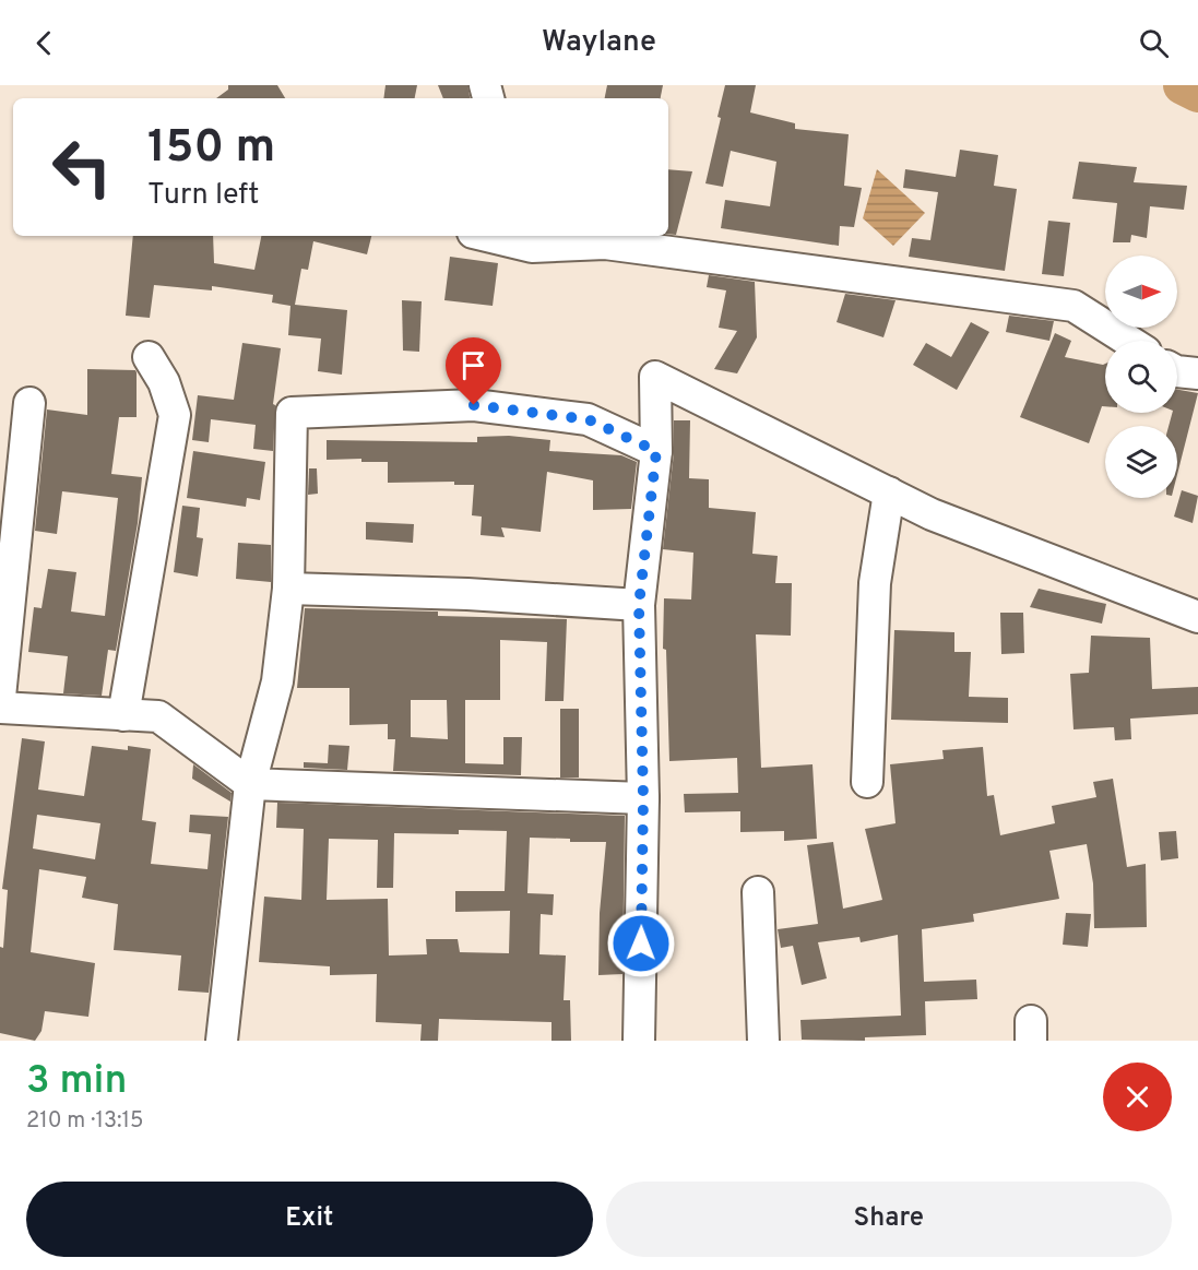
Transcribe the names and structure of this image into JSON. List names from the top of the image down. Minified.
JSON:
{"north":"right","page":{"header":"Waylane","turn":["150 m","Turn left"],"heading":["3 min","210 m · 13:15"],"buttons":["Exit","Share"]}}
